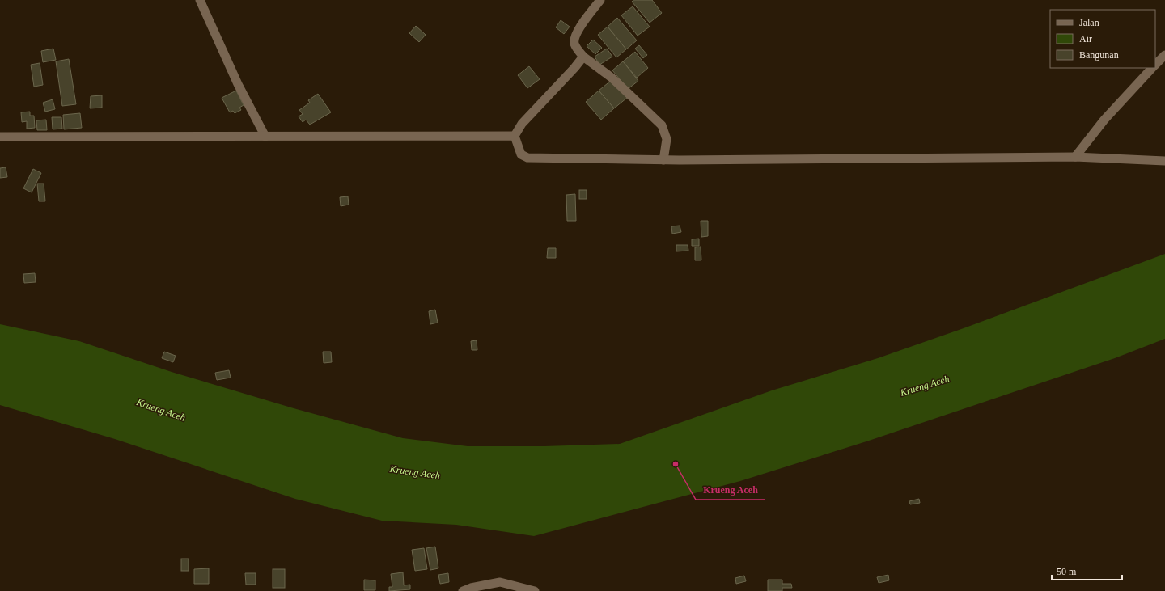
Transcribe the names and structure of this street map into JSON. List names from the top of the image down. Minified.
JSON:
{"water":["Krueng Aceh"],"places":["Krueng Aceh"],"legend":["Jalan","Air","Bangunan"],"scale_bar":"50 m"}
